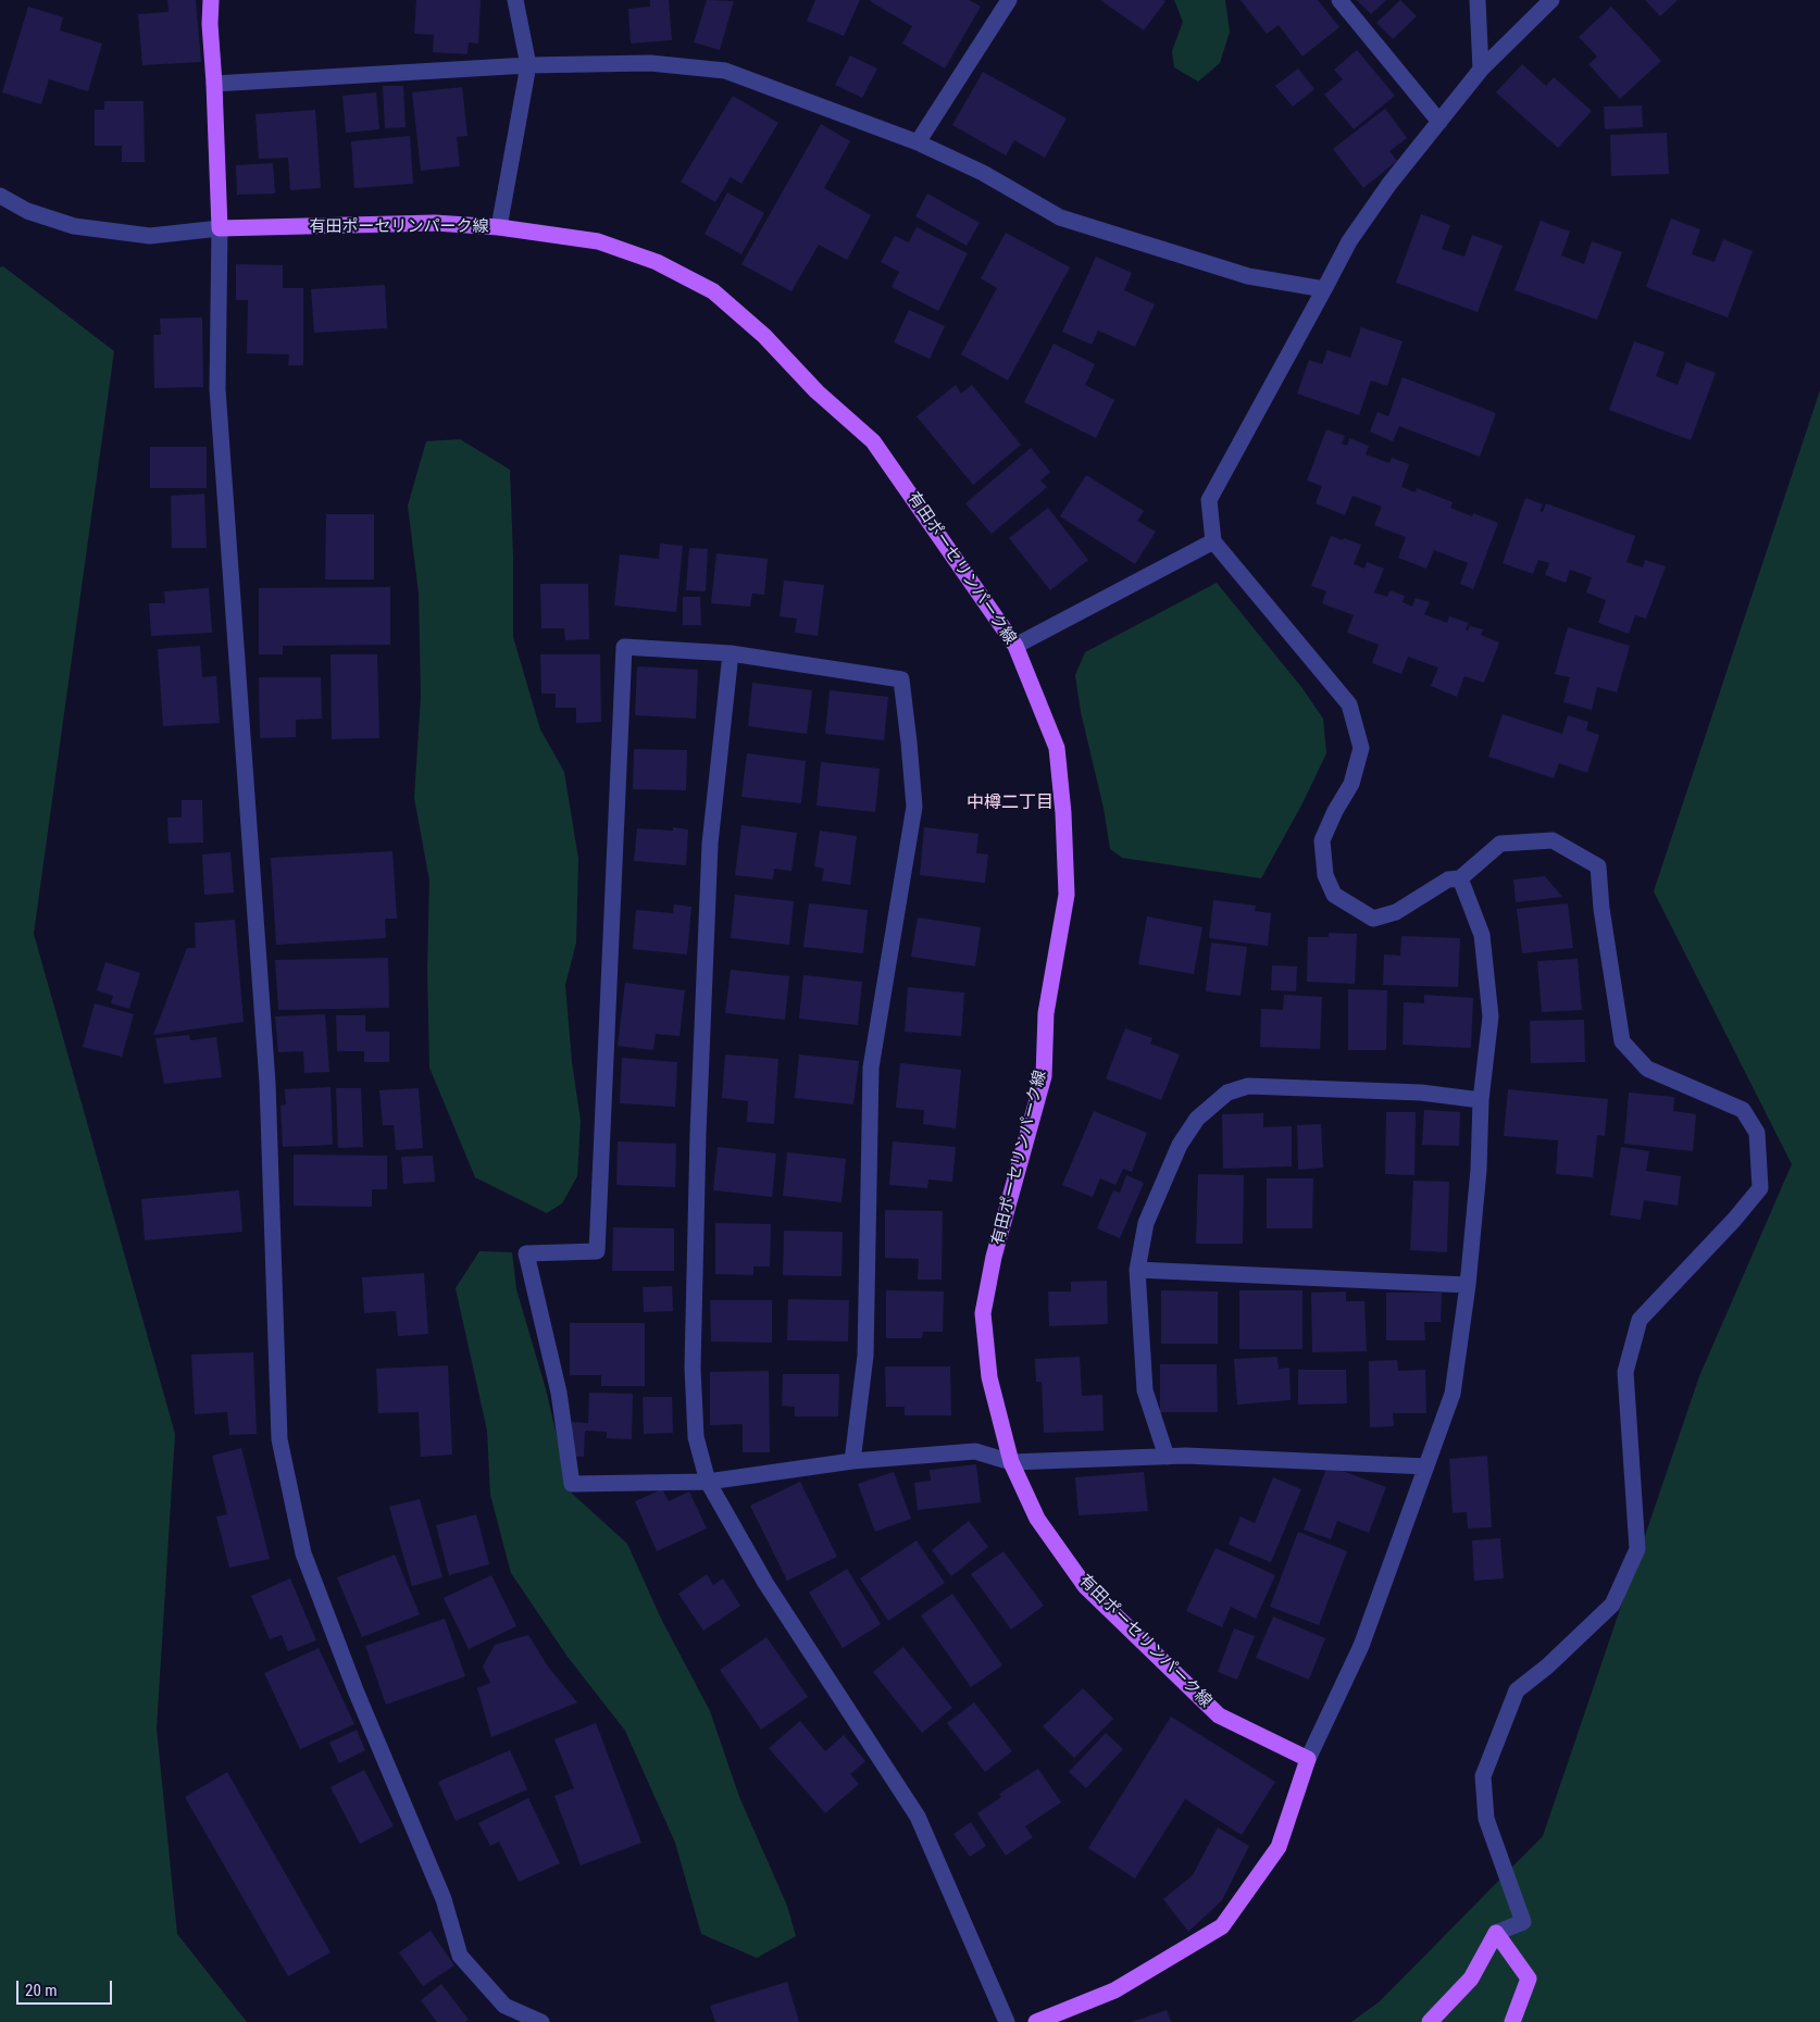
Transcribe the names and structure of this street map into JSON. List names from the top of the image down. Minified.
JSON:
{"streets":{"main road":["有田ポーセリンパーク線"]},"districts":["中樽二丁目"],"scale_bar":"20 m"}
